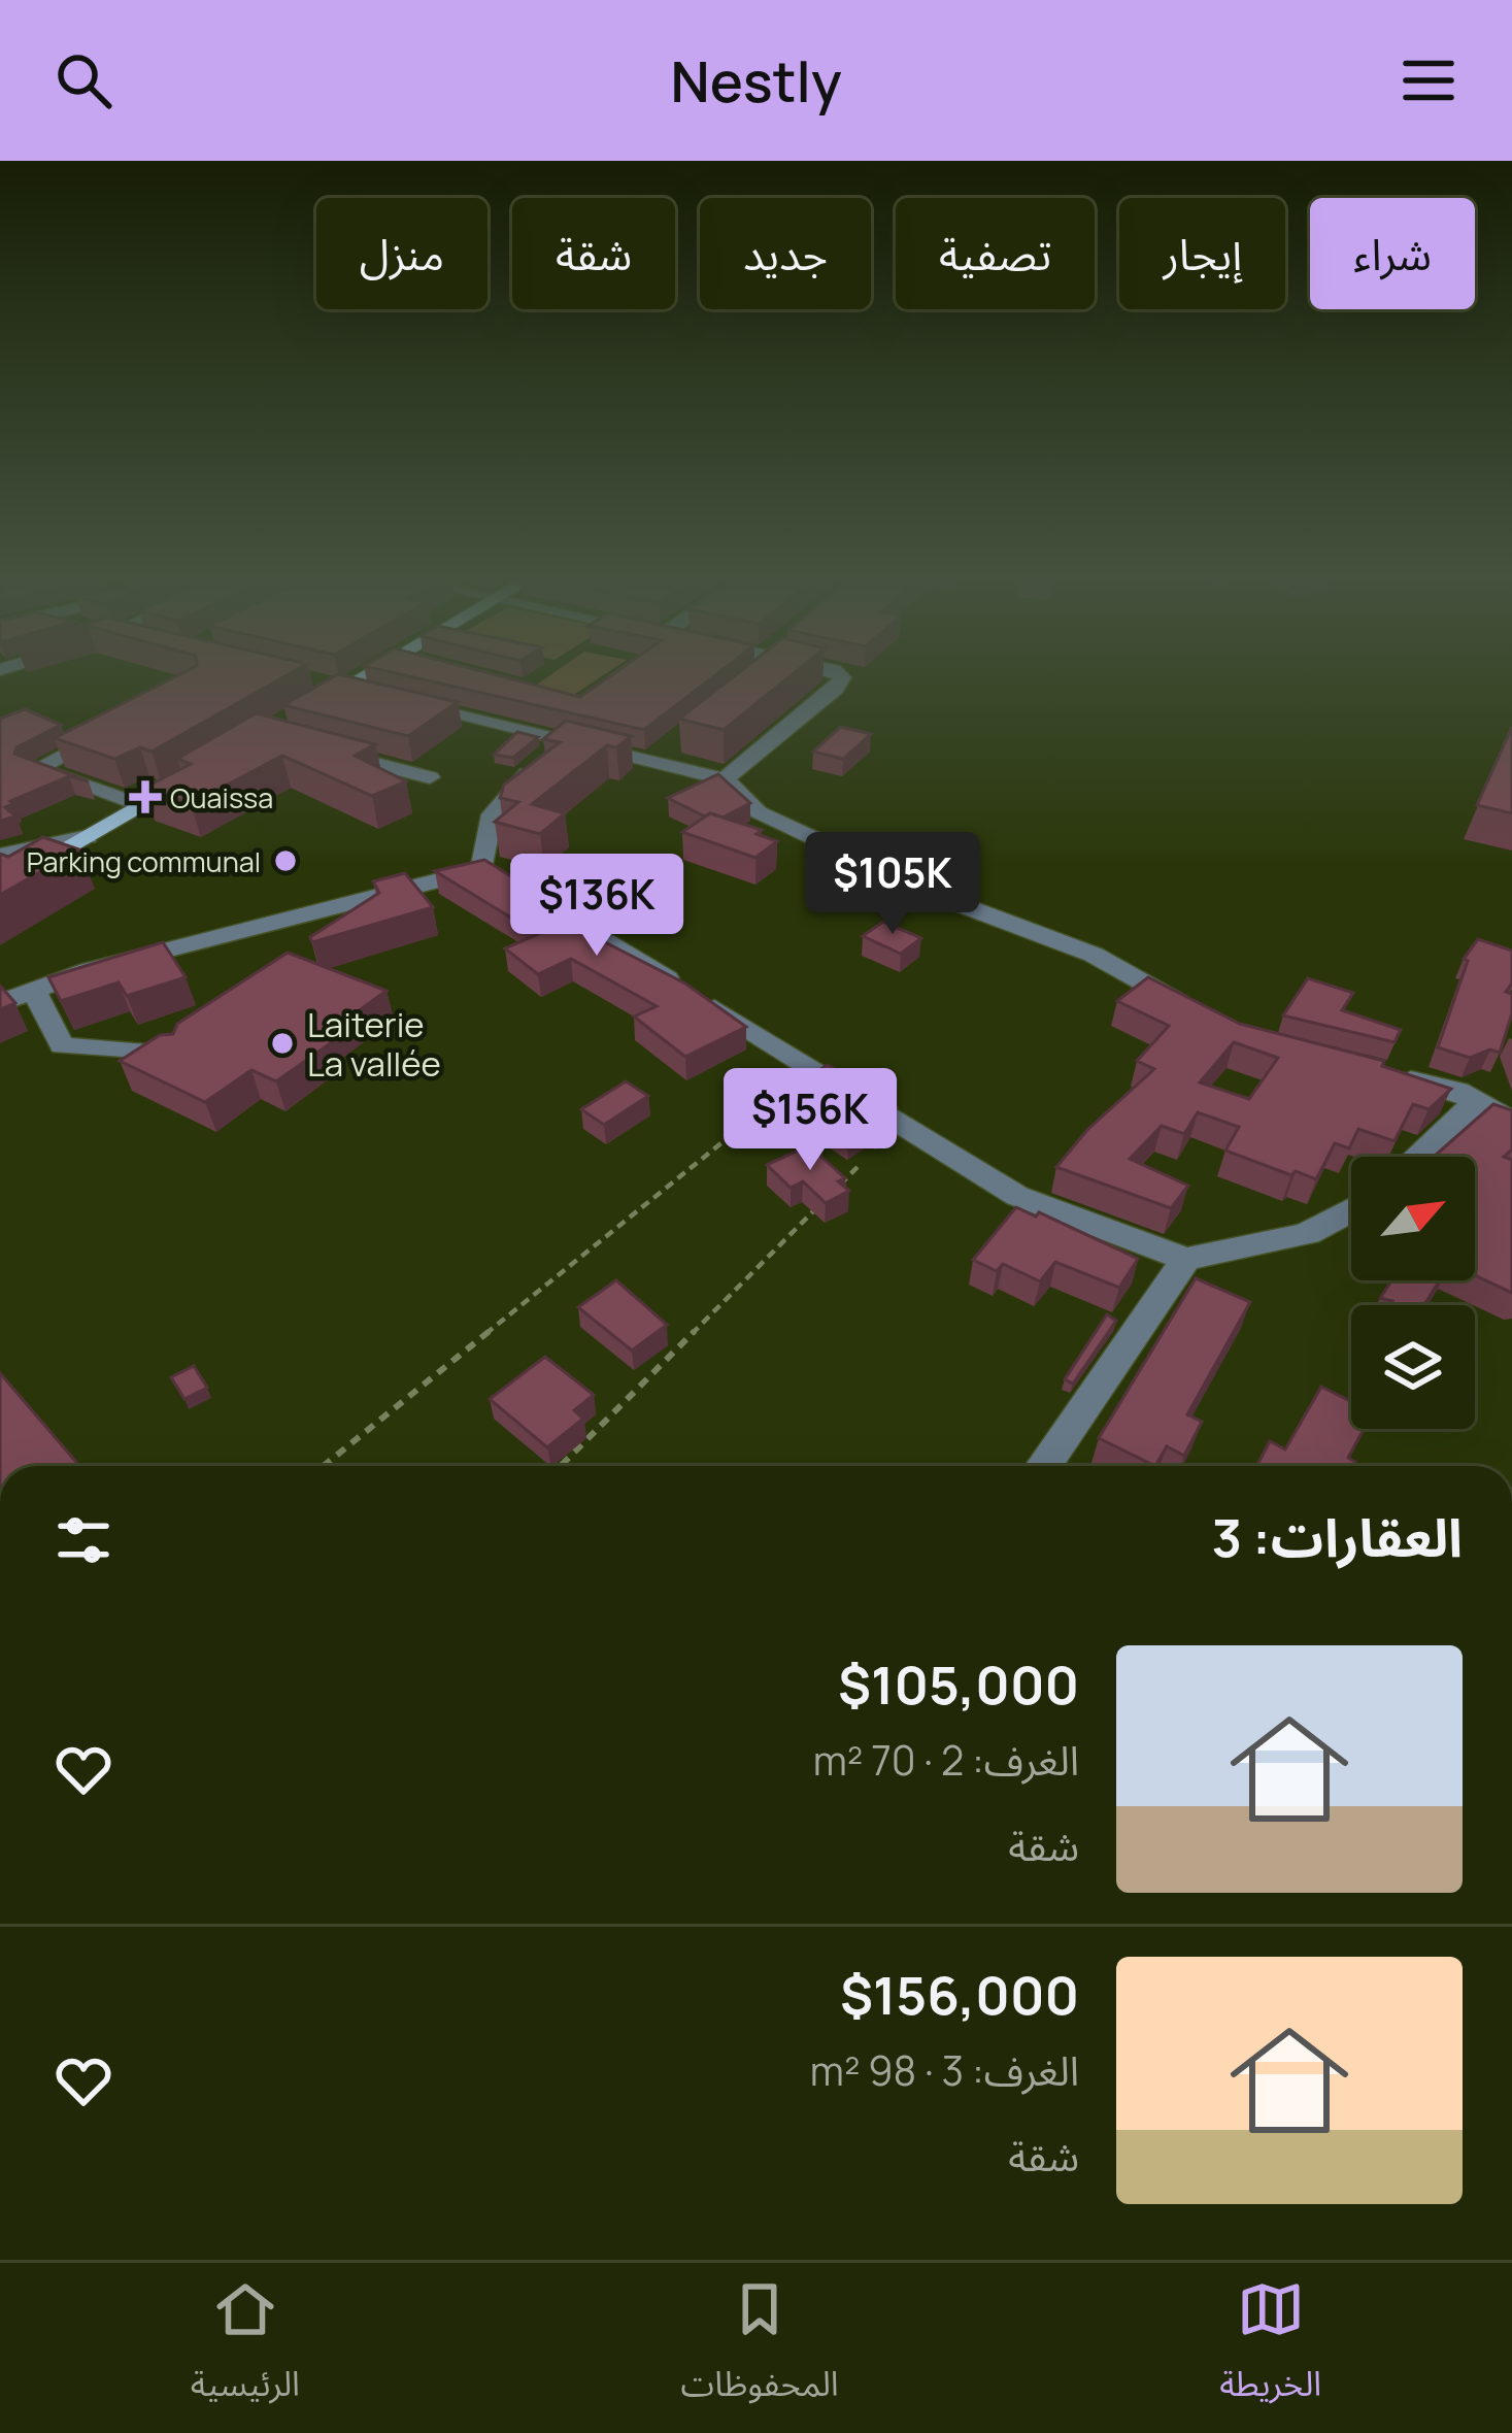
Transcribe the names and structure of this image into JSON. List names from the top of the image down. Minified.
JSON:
{"places":{"health":["Ouaissa"],"other":["Parking communal","Laiterie La vallée"]},"north":"top right","page":{"header":"Nestly","chip":["شراء","إيجار","تصفية","جديد","شقة","منزل"],"price":["$105K","$136K","$156K"],"heading":"العقارات: 3","list":[{"name":"$105,000","note":"الغرف: 2 · 70 m² · شقة"},{"name":"$156,000","note":"الغرف: 3 · 98 m² · شقة"}],"tabs":["الخريطة","المحفوظات","الرئيسية"]}}
